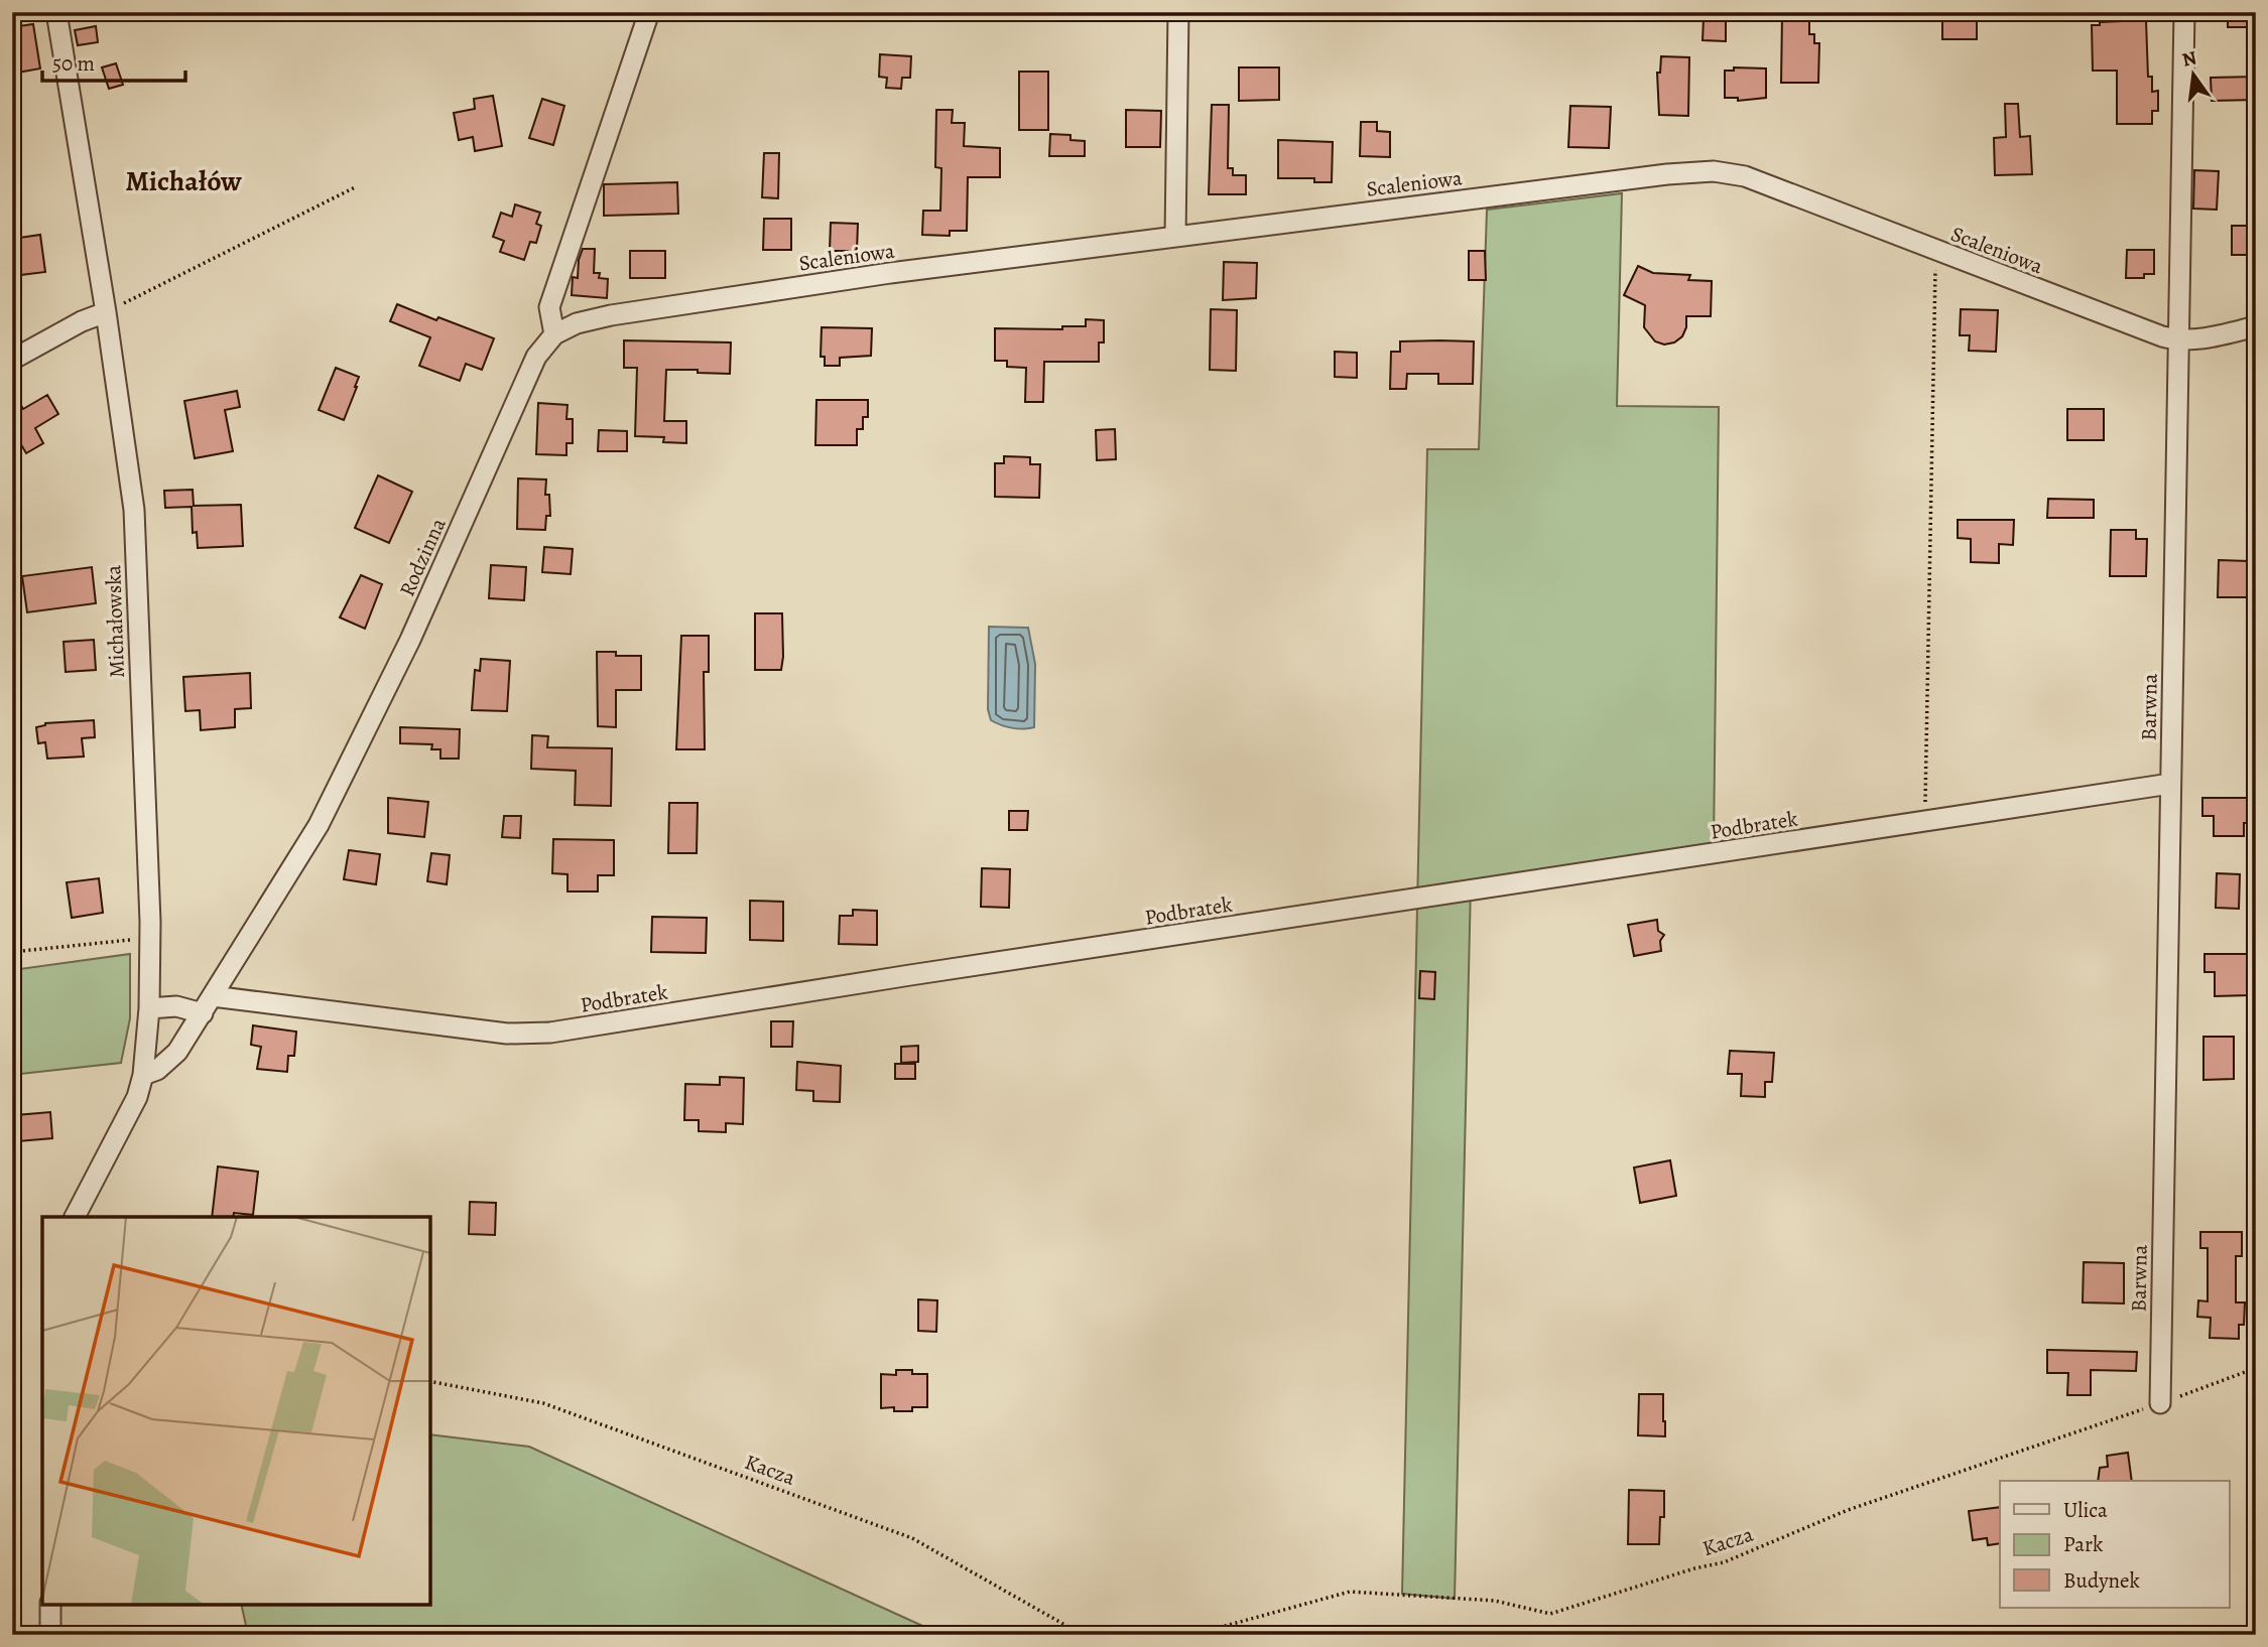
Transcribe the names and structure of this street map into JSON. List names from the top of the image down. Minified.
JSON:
{"streets":{"street":["Scaleniowa","Rodzinna","Michałowska","Barwna","Podbratek"],"path":["Kacza"]},"crossings":[["Scaleniowa","Rodzinna"],["Scaleniowa","Barwna"],["Rodzinna","Michałowska"],["Rodzinna","Podbratek"],["Barwna","Podbratek"],["Barwna","Kacza"]],"districts":["Michałów"],"legend":["Ulica","Park","Budynek"],"scale_bar":"50 m","north":"top"}
